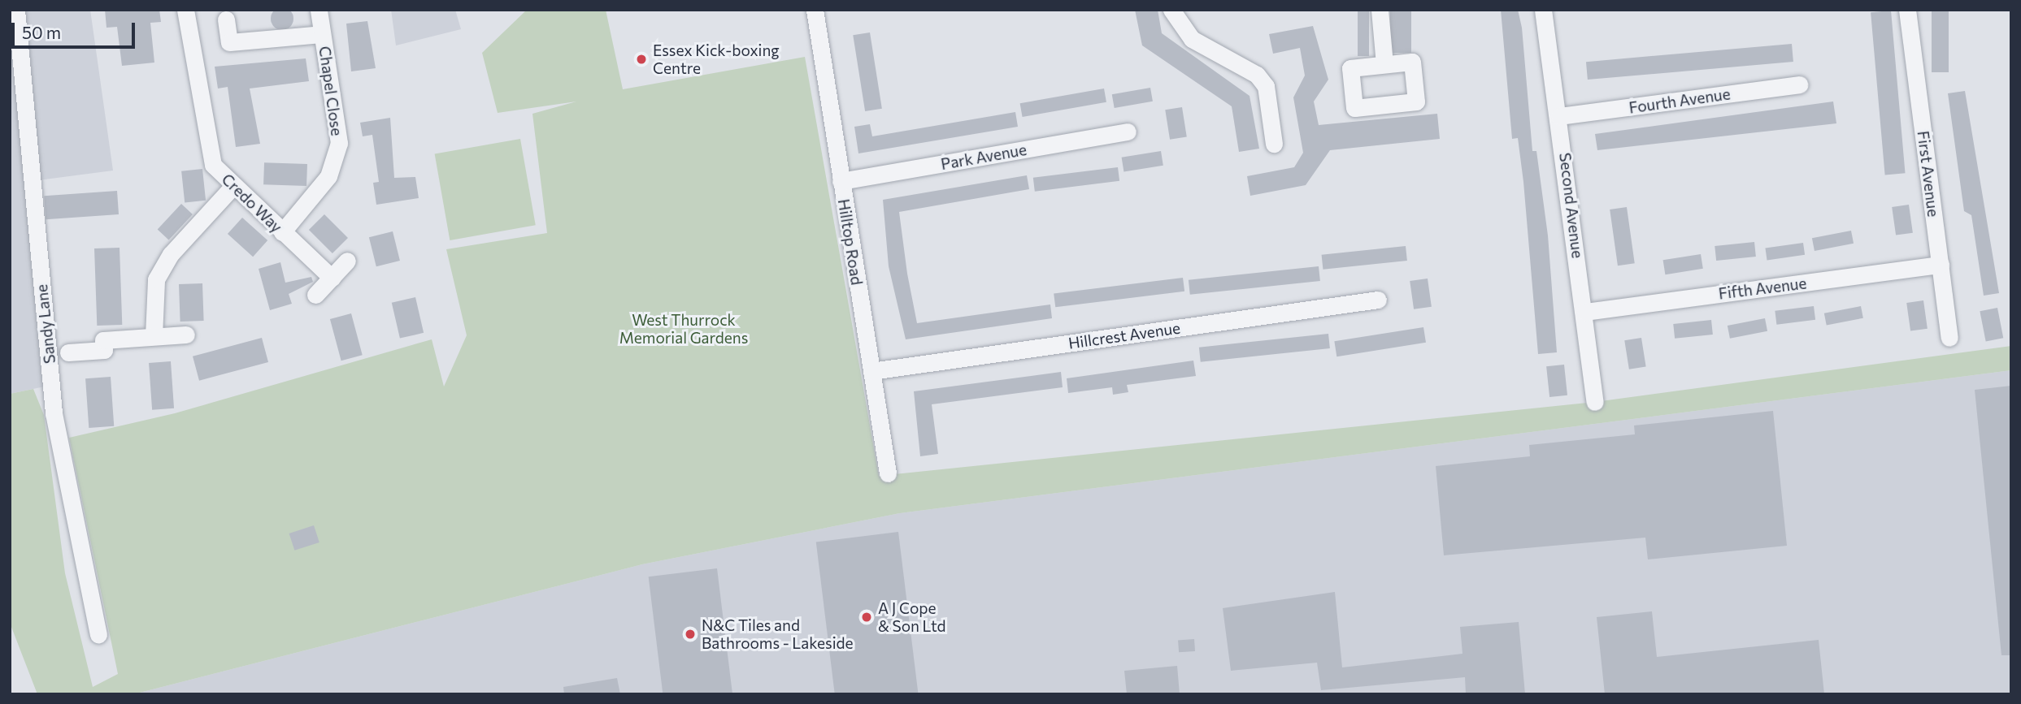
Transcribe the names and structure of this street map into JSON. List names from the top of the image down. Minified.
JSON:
{"streets":{"street":["Chapel Close","Fourth Avenue","Park Avenue","First Avenue","Credo Way","Second Avenue","Hilltop Road","Fifth Avenue","Sandy Lane","Hillcrest Avenue"]},"crossings":[["Chapel Close","Credo Way"],["Fourth Avenue","Second Avenue"],["Park Avenue","Hilltop Road"],["First Avenue","Fifth Avenue"],["Second Avenue","Fifth Avenue"],["Hilltop Road","Hillcrest Avenue"]],"parks":["West Thurrock Memorial Gardens"],"places":["Essex Kick-boxing Centre","A J Cope & Son Ltd","N&C Tiles and Bathrooms - Lakeside"],"scale_bar":"50 m"}
